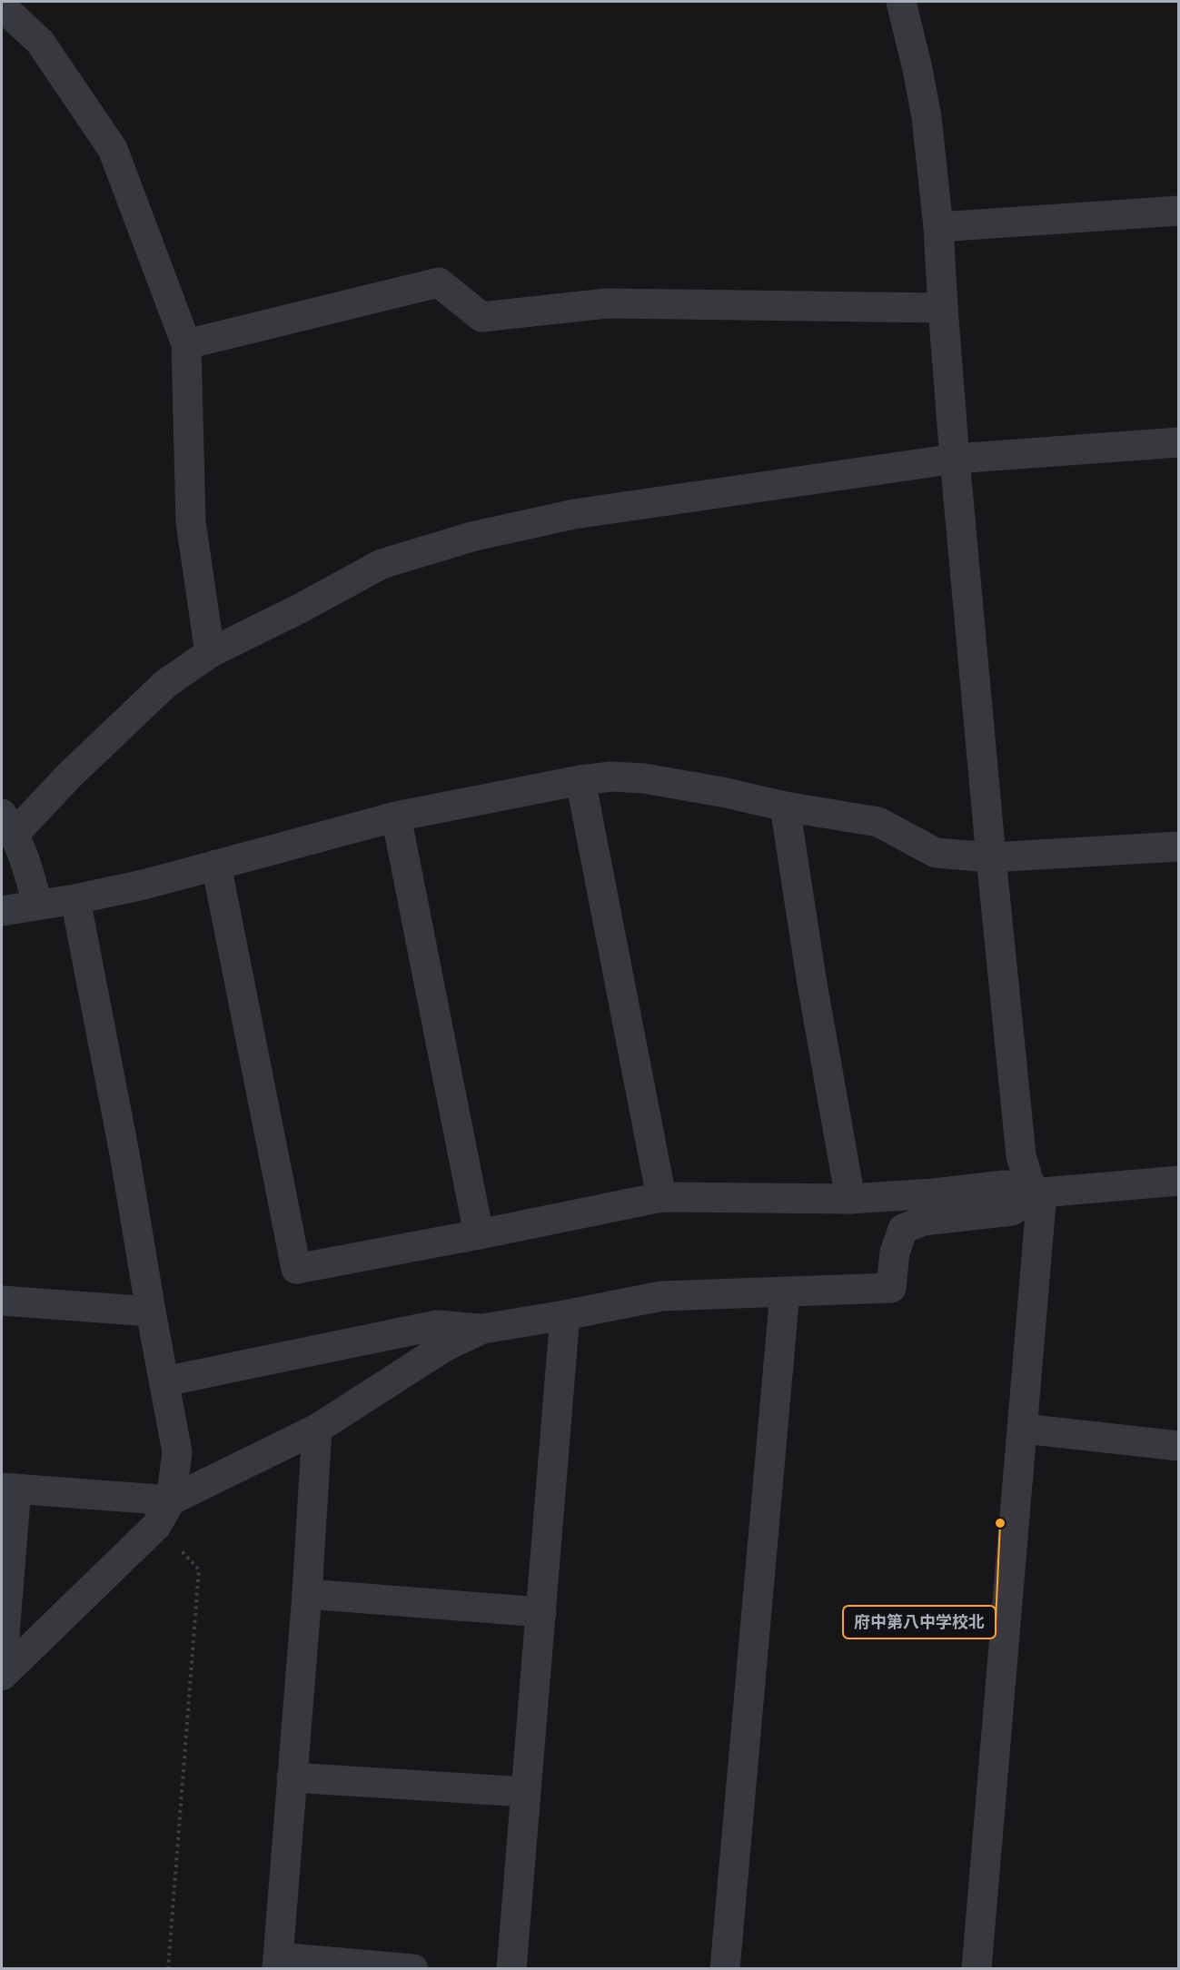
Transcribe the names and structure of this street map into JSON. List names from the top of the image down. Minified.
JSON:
{"places":["府中第八中学校北"]}
